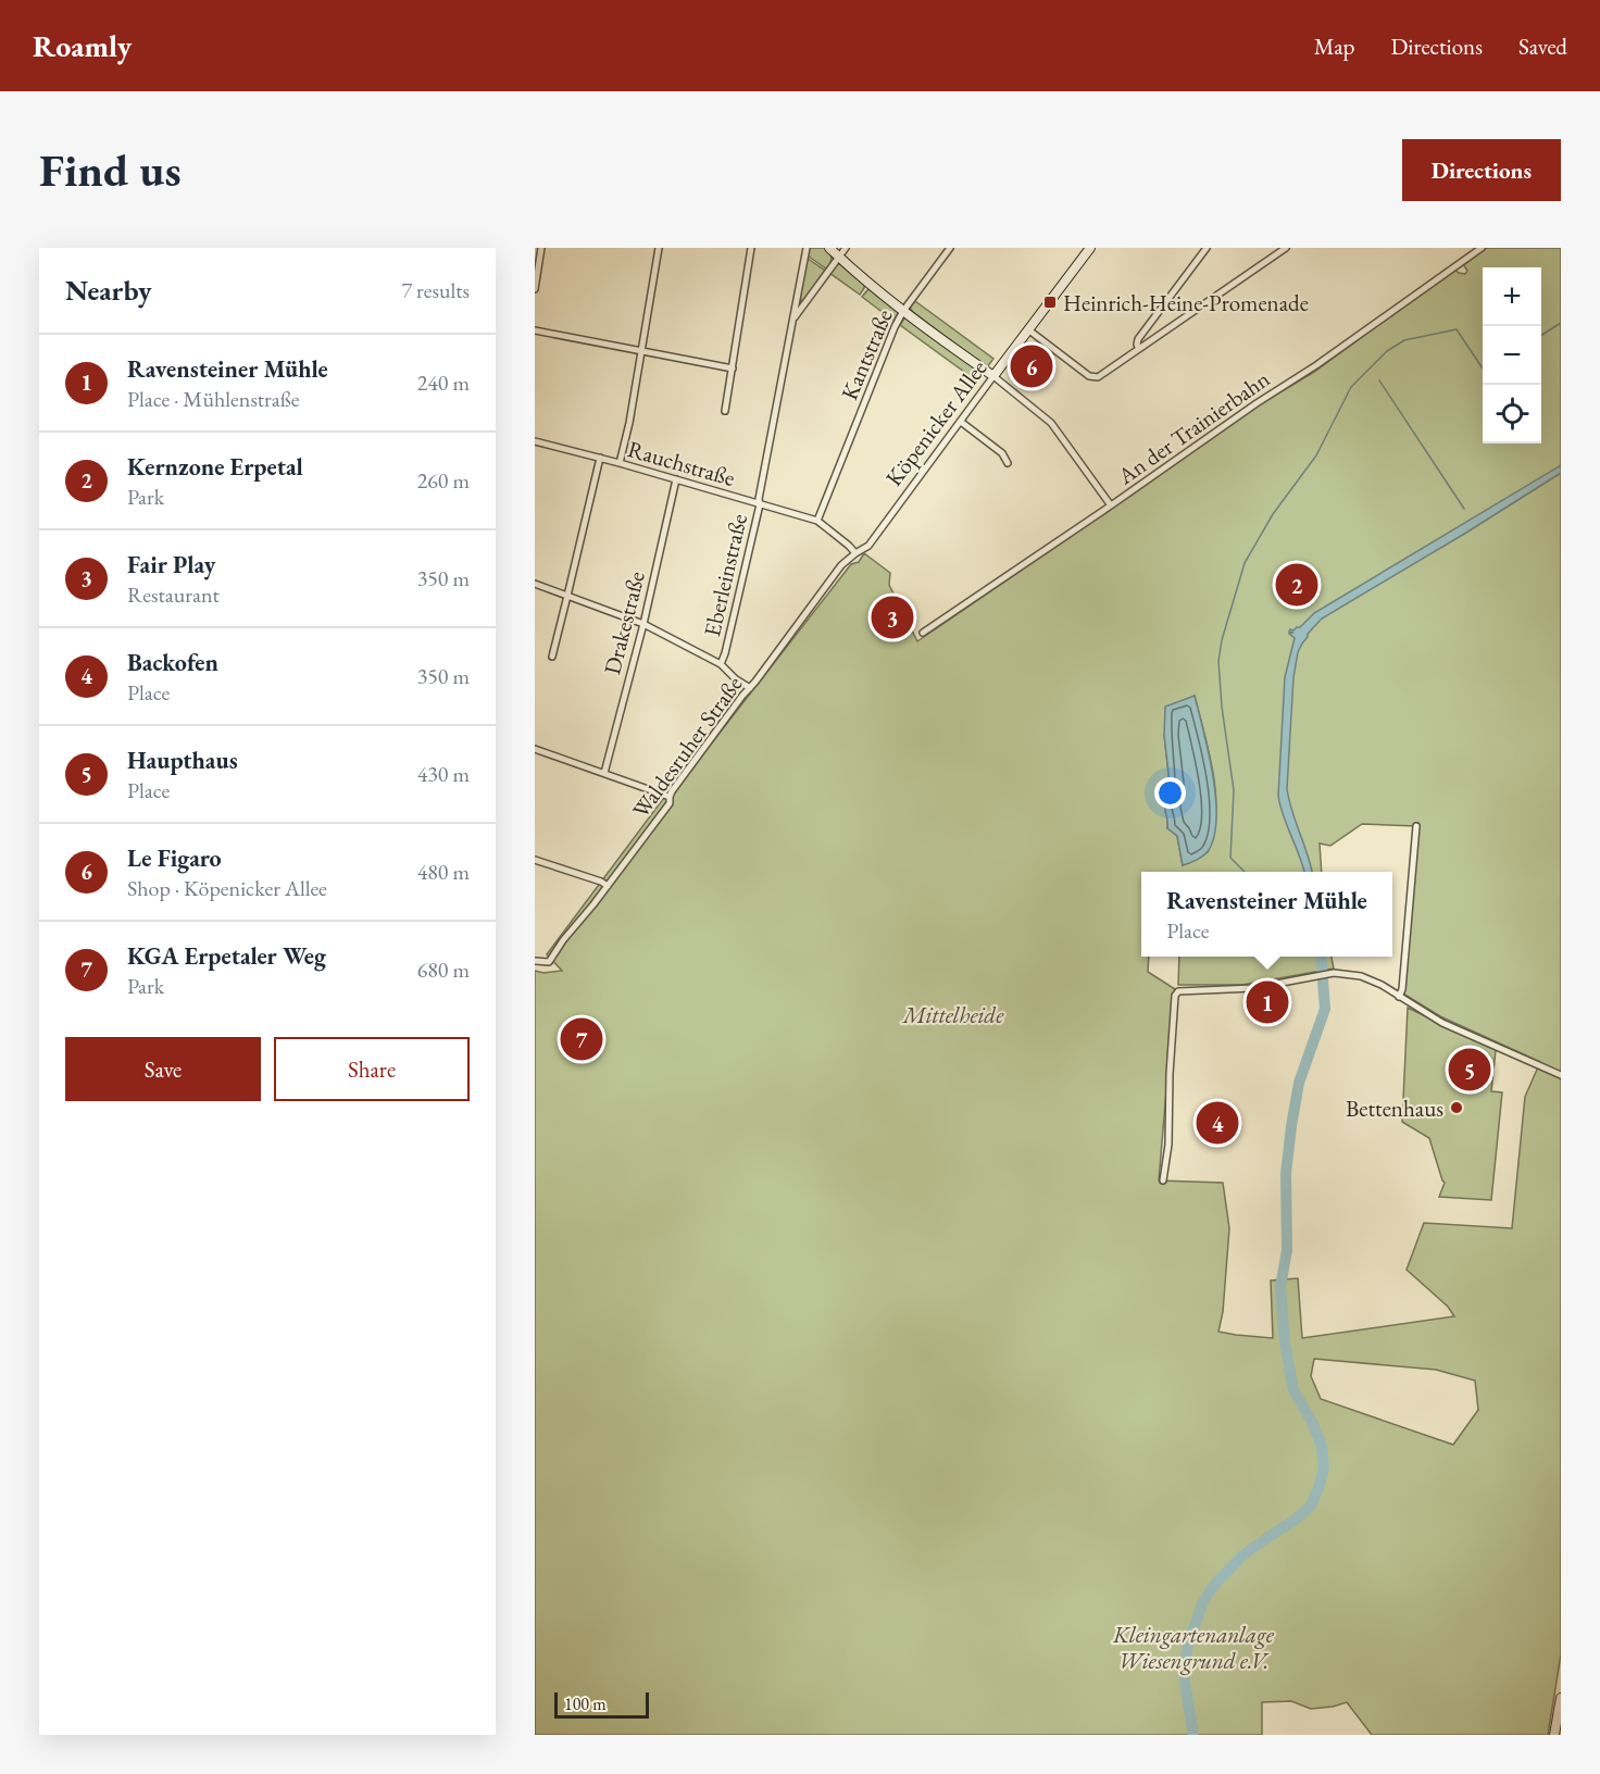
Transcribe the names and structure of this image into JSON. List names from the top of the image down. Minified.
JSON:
{"streets":{"street":["Kantstraße","Köpenicker Allee","An der Trainierbahn","Rauchstraße","Eberleinstraße","Drakestraße","Waldesruher Straße"]},"crossings":[["Kantstraße","Rauchstraße"],["Köpenicker Allee","Rauchstraße"],["Köpenicker Allee","Waldesruher Straße"],["Rauchstraße","Eberleinstraße"],["Rauchstraße","Drakestraße"],["Rauchstraße","Waldesruher Straße"]],"parks":["Mittelheide","Kleingartenanlage Wiesengrund e.V."],"places":{"transit":["Heinrich-Heine-Promenade"],"other":["Bettenhaus"]},"scale_bar":"100 m","page":{"header":"Roamly","nav":["Map","Directions","Saved"],"buttons":["Directions",["Save","Share"]],"title":"Find us","heading":["Nearby","7 results"],"map_buttons":["+","−"],"list":[{"mark":"1","name":"Ravensteiner Mühle","note":"Place · Mühlenstraße","value":"240 m"},{"mark":"2","name":"Kernzone Erpetal","note":"Park","value":"260 m"},{"mark":"3","name":"Fair Play","note":"Restaurant","value":"350 m"},{"mark":"4","name":"Backofen","note":"Place","value":"350 m"},{"mark":"5","name":"Haupthaus","note":"Place","value":"430 m"},{"mark":"6","name":"Le Figaro","note":"Shop · Köpenicker Allee","value":"480 m"},{"mark":"7","name":"KGA Erpetaler Weg","note":"Park","value":"680 m"}],"pins":["6","2","3","1","7","5","4"],"popup":["Ravensteiner Mühle","Place"],"scale":"100 m"}}
